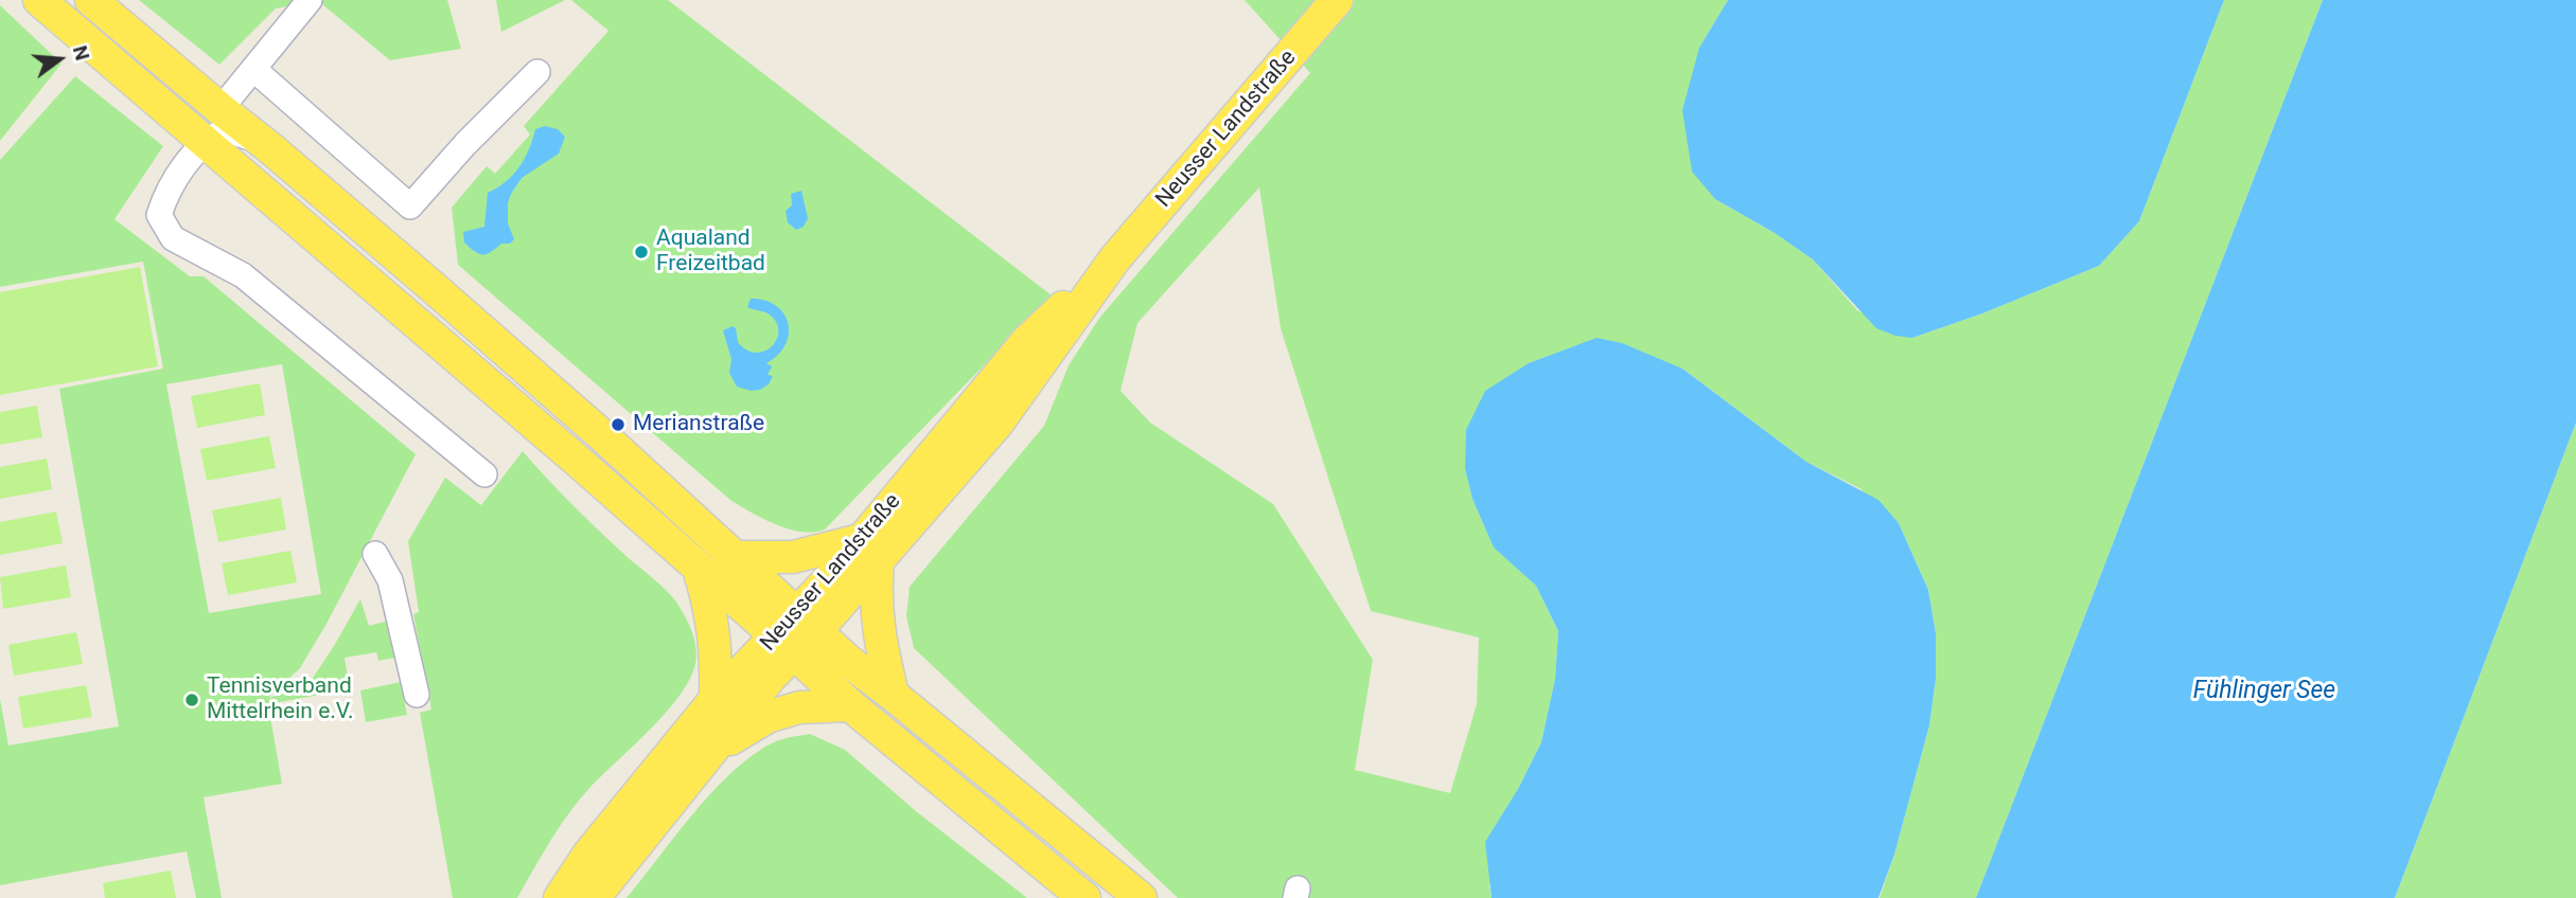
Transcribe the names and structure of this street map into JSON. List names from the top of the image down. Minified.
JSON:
{"streets":{"main road":["Neusser Landstraße"]},"water":["Fühlinger See"],"places":["Aqualand Freizeitbad","Merianstraße","Tennisverband Mittelrhein e.V."],"north":"right"}
